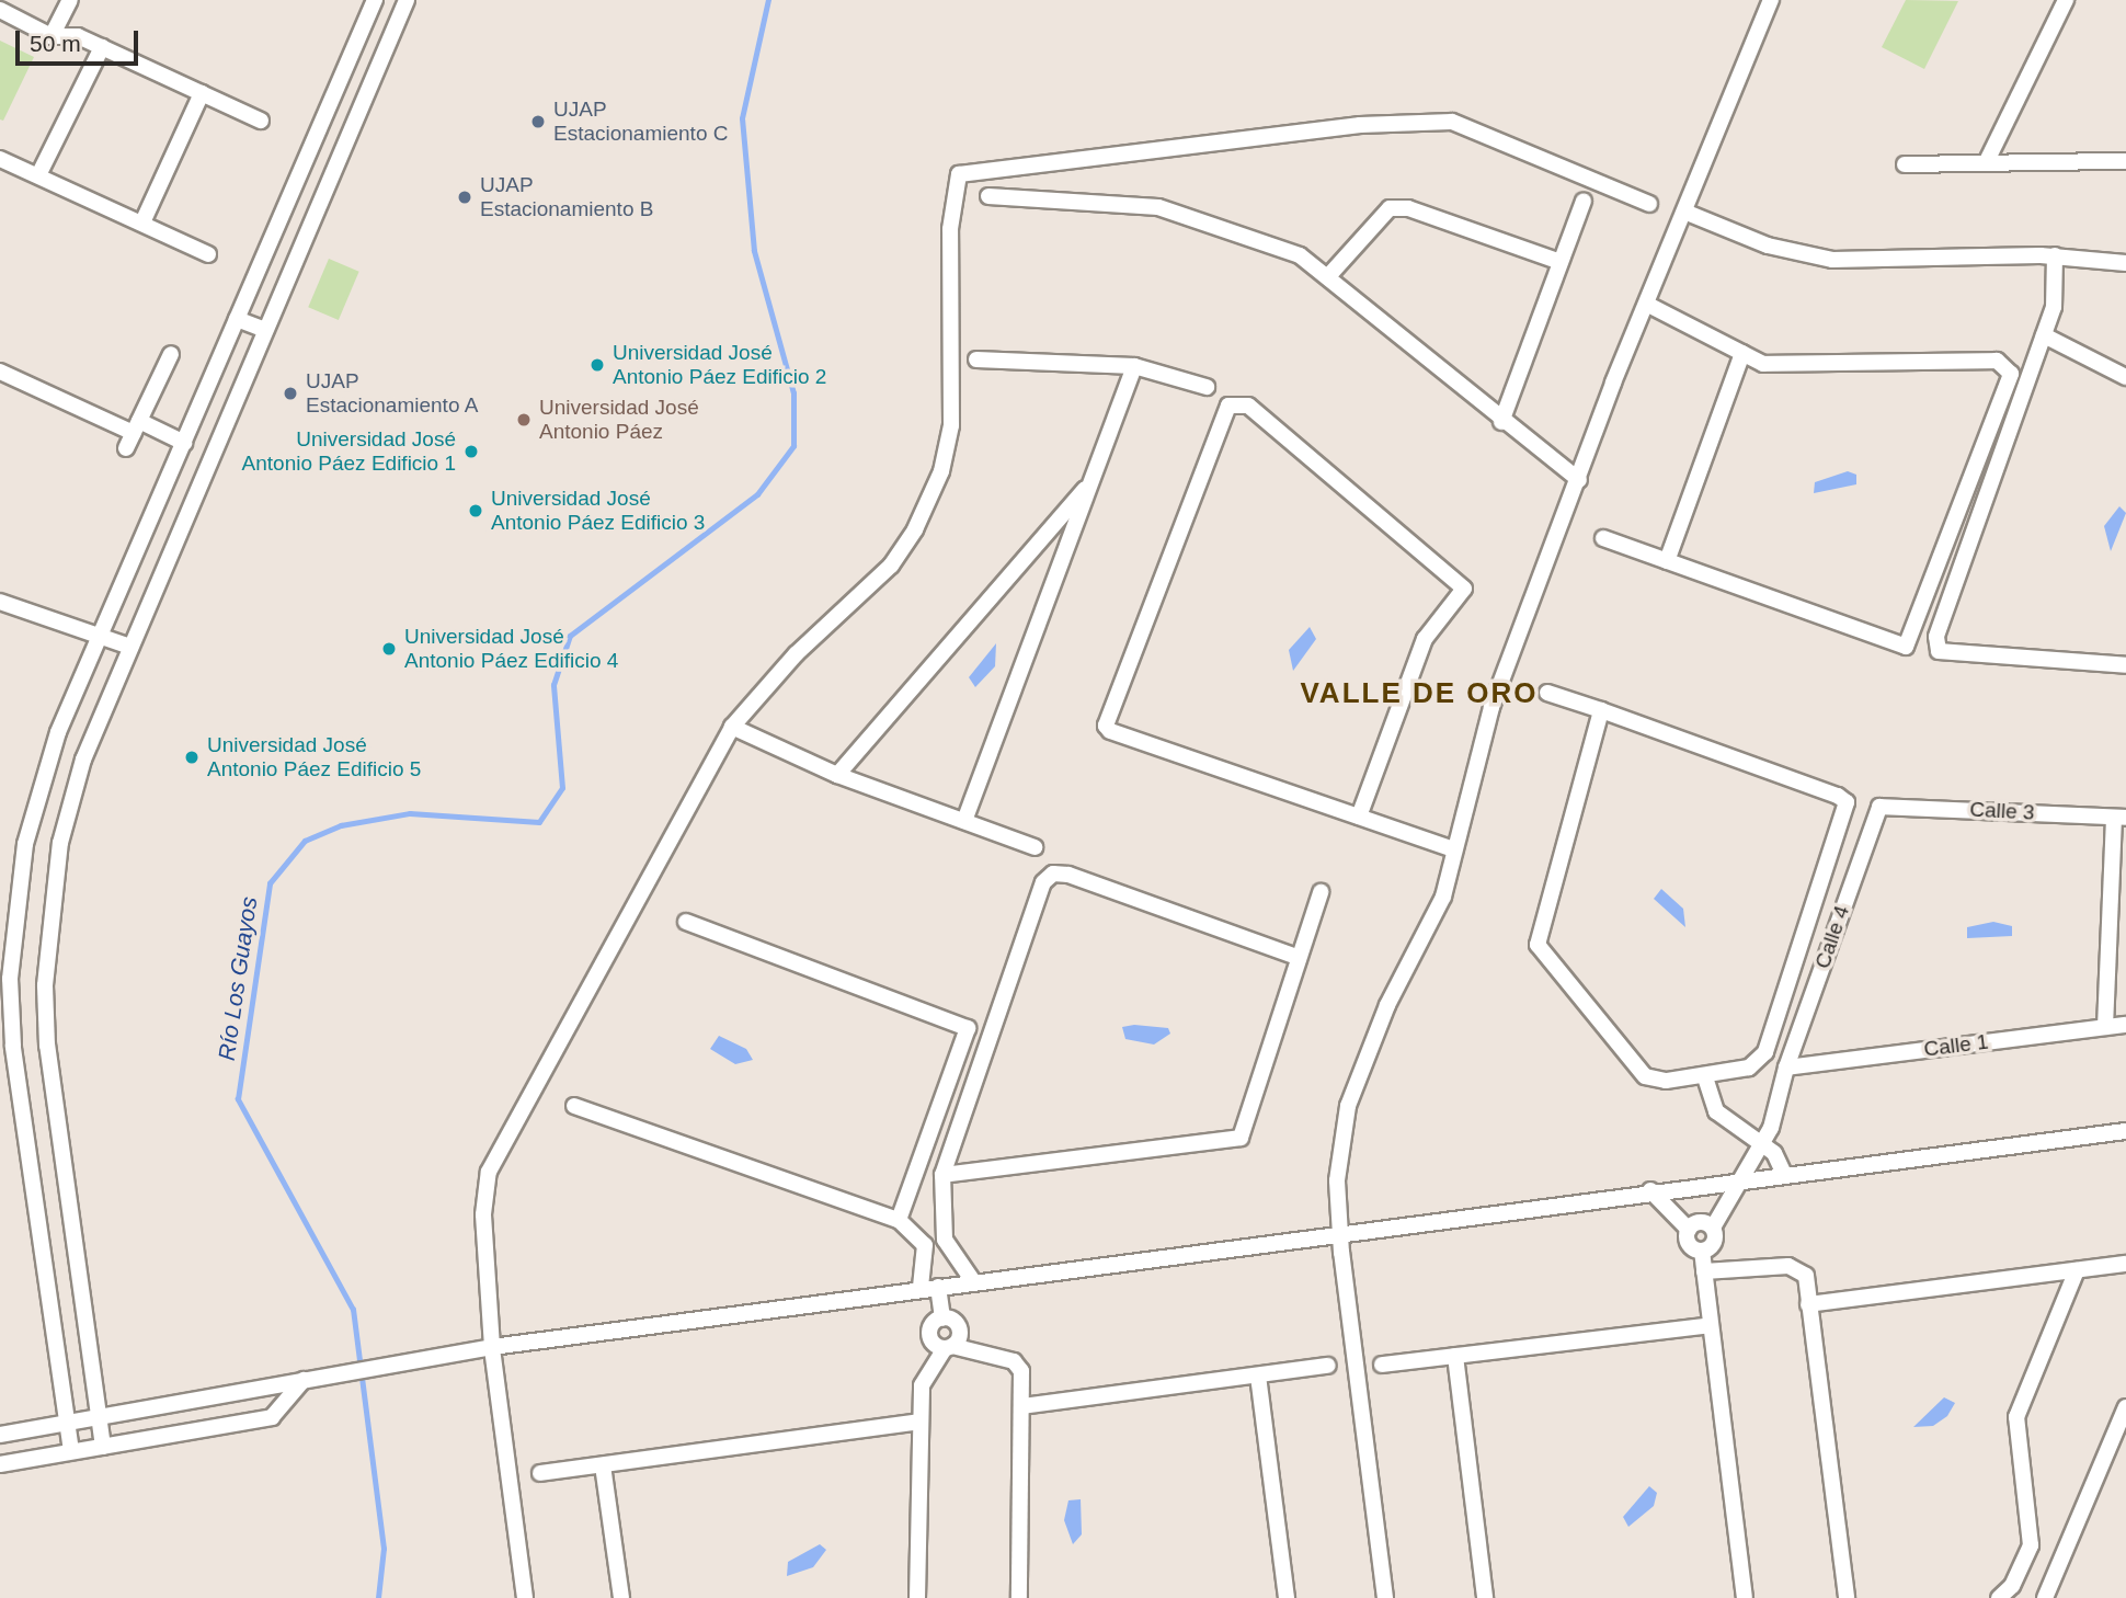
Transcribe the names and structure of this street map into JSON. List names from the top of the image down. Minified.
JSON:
{"streets":{"street":["Calle 3","Calle 4","Calle 1"]},"crossings":[["Calle 3","Calle 4"],["Calle 4","Calle 1"]],"districts":["VALLE DE ORO"],"water":["Río Los Guayos"],"places":["UJAP Estacionamiento C","UJAP Estacionamiento B","Universidad José Antonio Páez Edificio 2","UJAP Estacionamiento A","Universidad José Antonio Páez","Universidad José Antonio Páez Edificio 1","Universidad José Antonio Páez Edificio 3","Universidad José Antonio Páez Edificio 4","Universidad José Antonio Páez Edificio 5"],"scale_bar":"50 m"}
